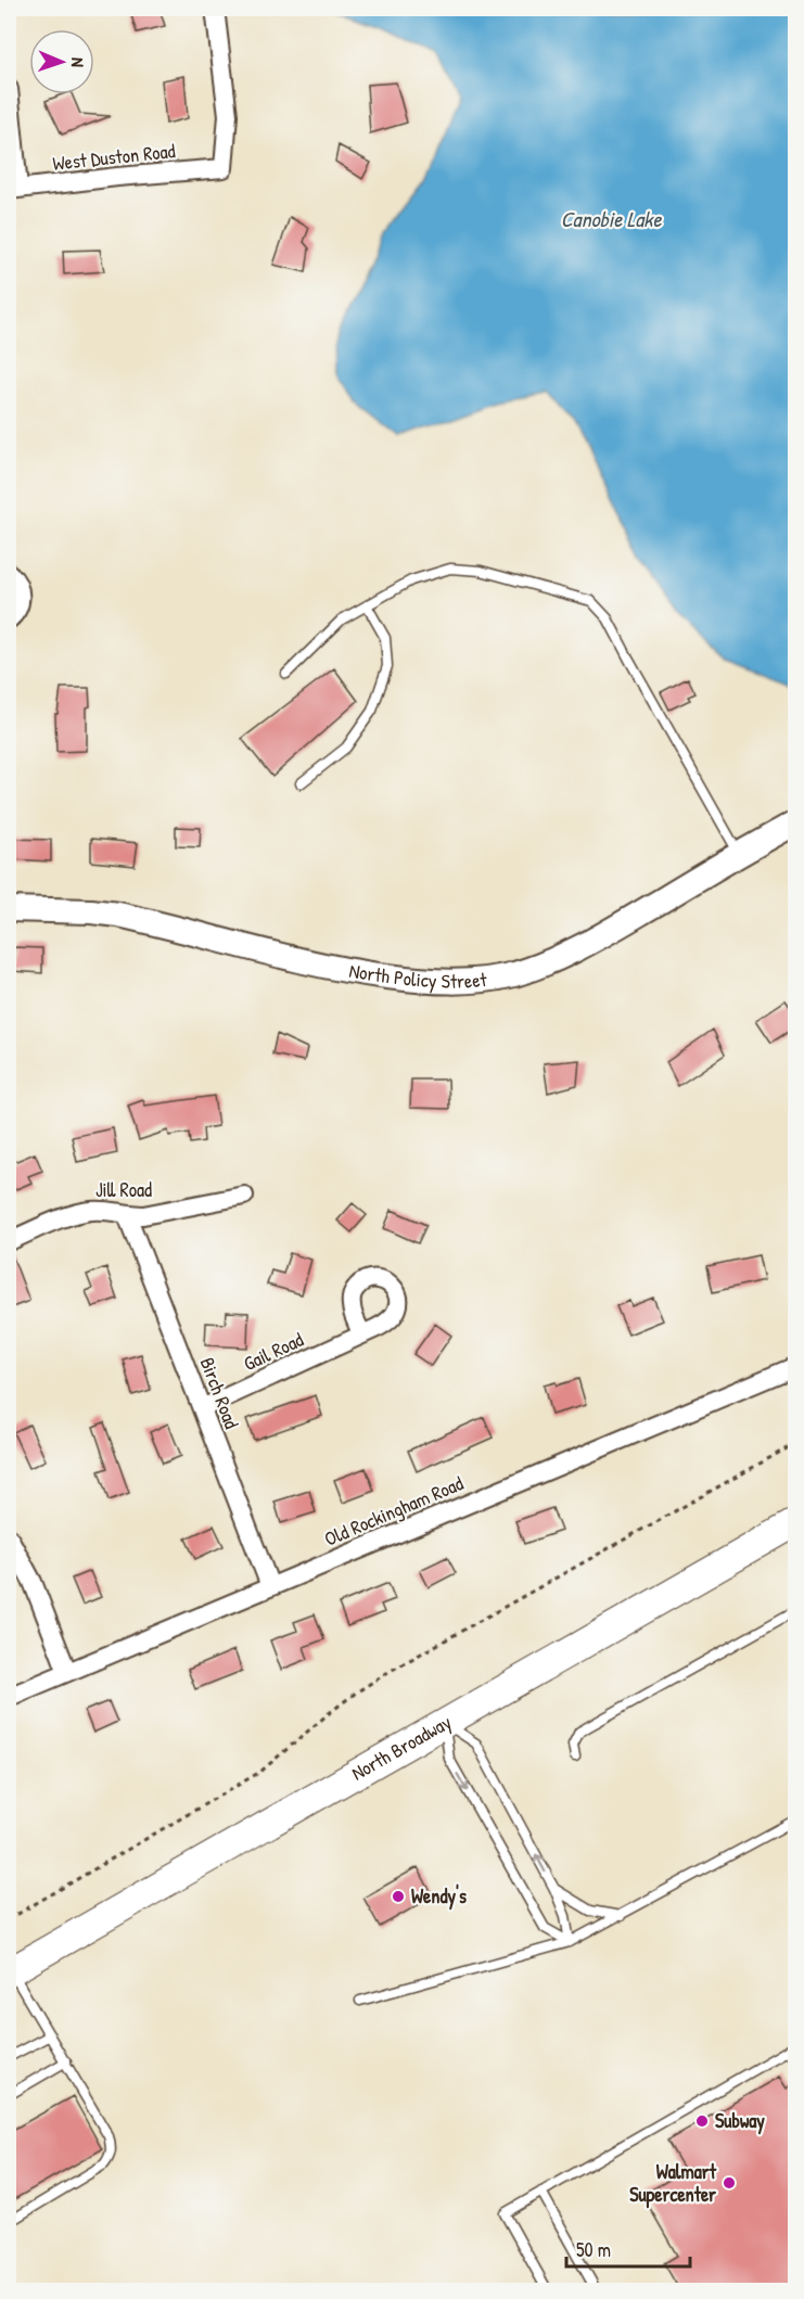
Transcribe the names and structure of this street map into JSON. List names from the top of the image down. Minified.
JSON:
{"streets":{"main road":["North Broadway"],"street":["West Duston Road","North Policy Street","Jill Road","Gail Road","Birch Road","Old Rockingham Road"]},"crossings":[["Jill Road","Birch Road"],["Gail Road","Birch Road"],["Birch Road","Old Rockingham Road"]],"water":["Canobie Lake"],"places":["Wendy's","Subway","Walmart Supercenter"],"scale_bar":"50 m","north":"right"}
